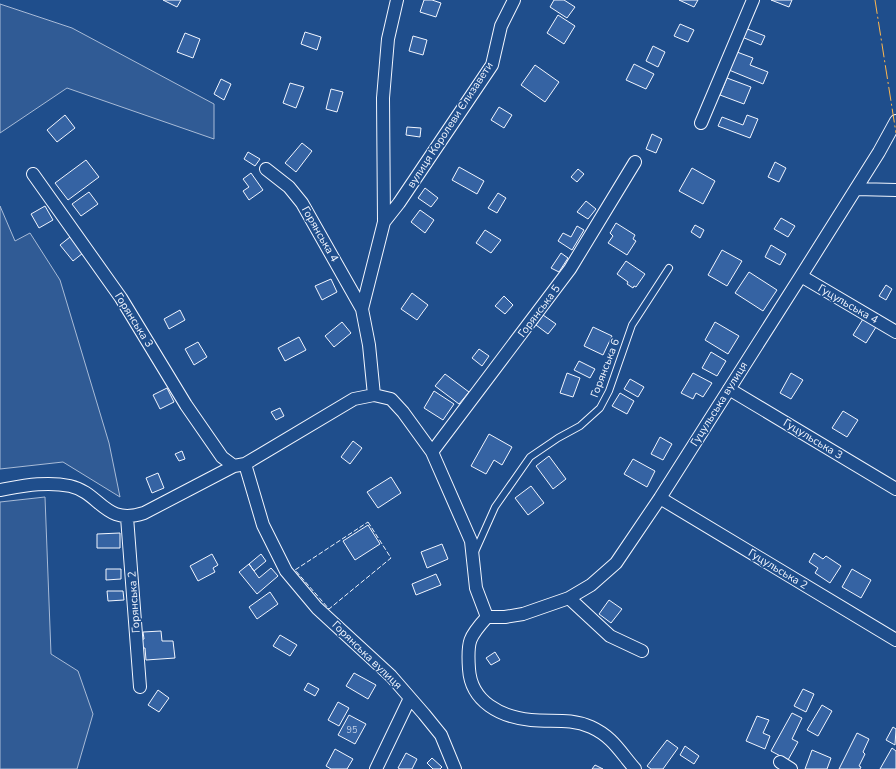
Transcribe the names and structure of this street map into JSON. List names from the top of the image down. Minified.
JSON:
{"streets":{"street":["вулиця Королеви Єлизавети","Горянська 4","Гуцульська 4","Горянська 5","Горянська 3","Гуцульська вулиця","Гуцульська 3","Гуцульська 2","Горянська 2","Горянська вулиця"],"lane":["Горянська 6"]},"crossings":[["Гуцульська 4","Гуцульська вулиця"],["Горянська 3","Горянська вулиця"],["Гуцульська вулиця","Гуцульська 3"],["Гуцульська вулиця","Гуцульська 2"]],"house_numbers":["95"]}
